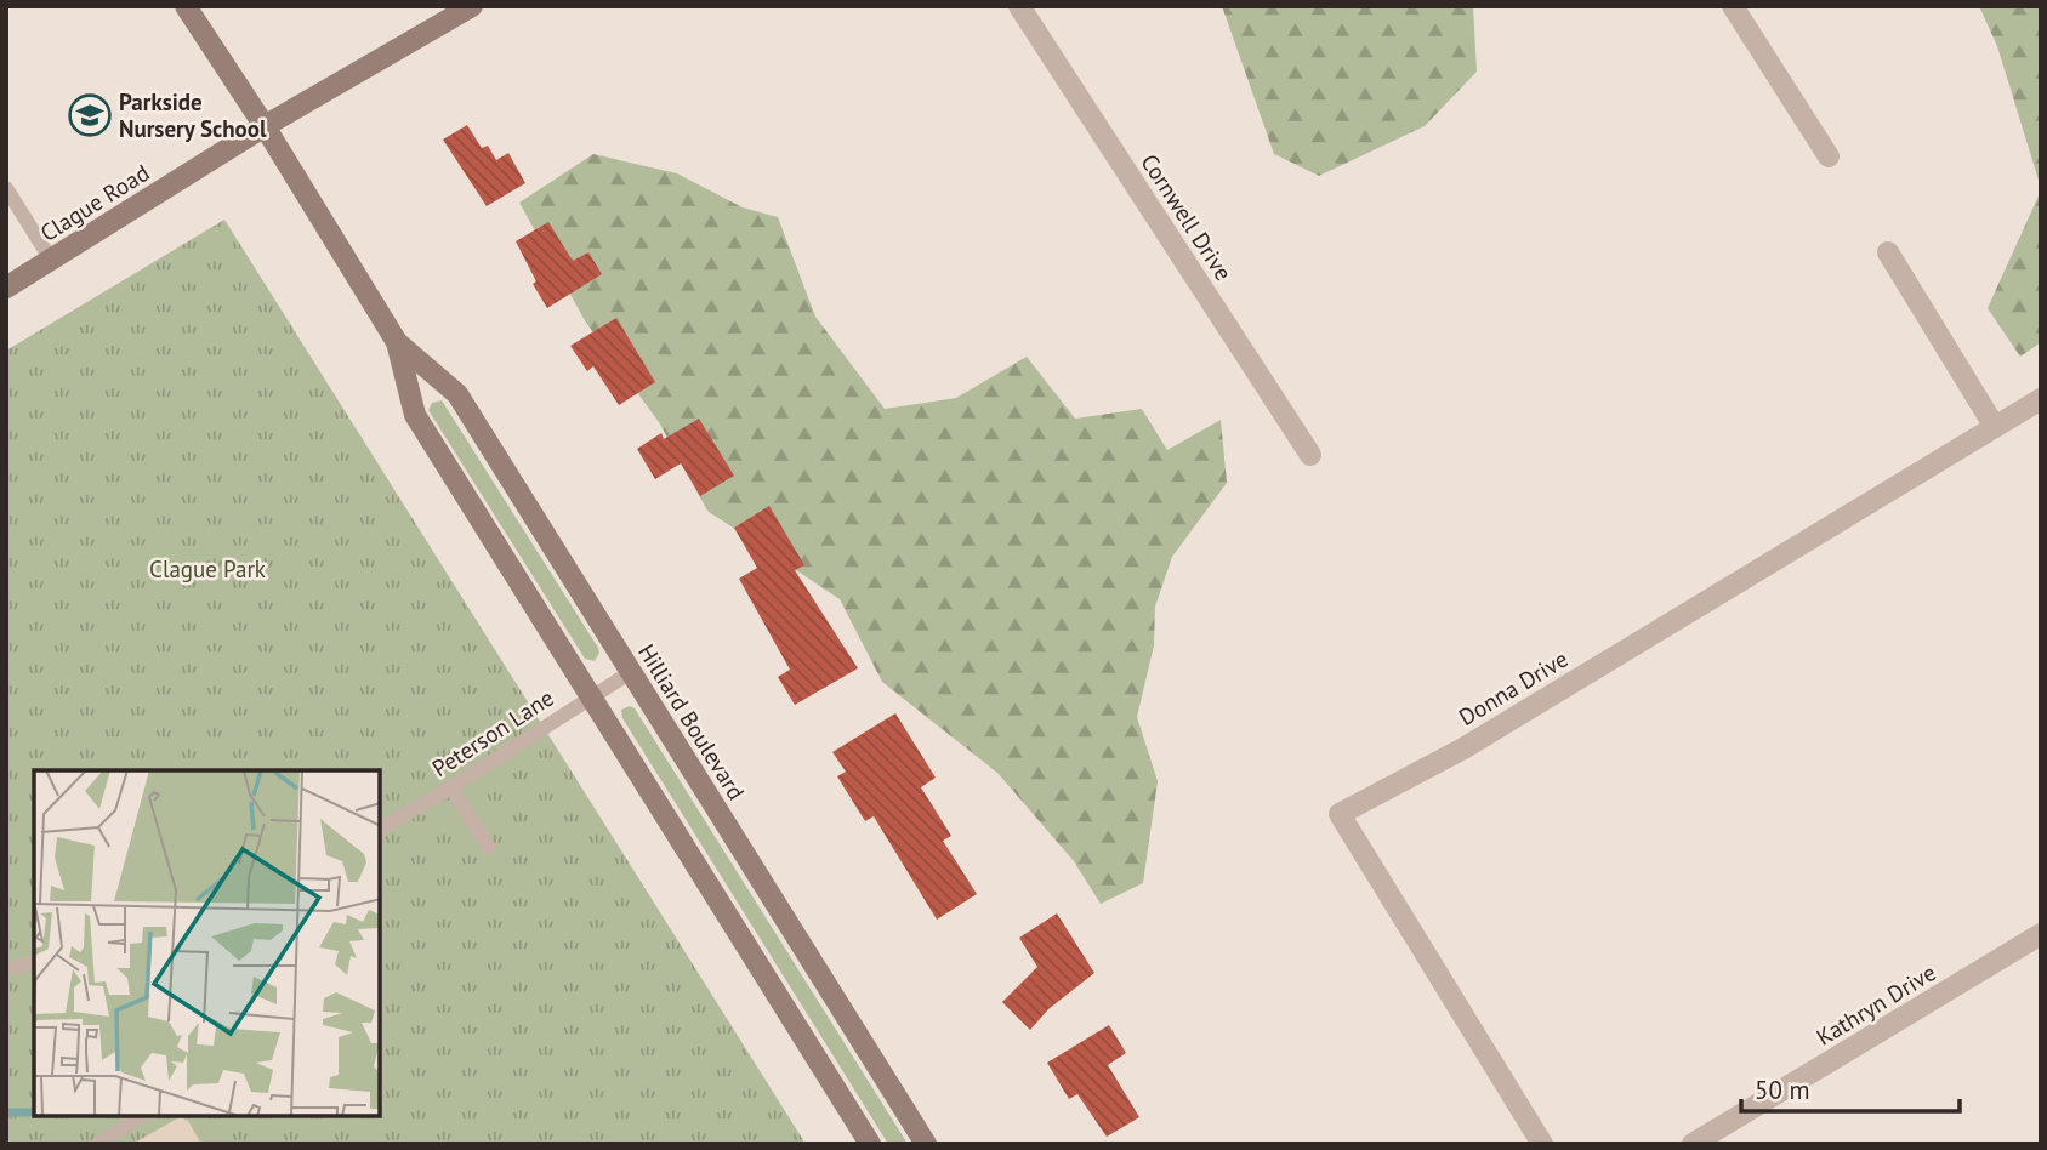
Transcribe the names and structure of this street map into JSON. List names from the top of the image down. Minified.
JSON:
{"streets":{"main road":["Clague Road","Hilliard Boulevard"],"street":["Cornwell Drive","Donna Drive","Kathryn Drive"],"lane":["Peterson Lane"]},"crossings":[["Clague Road","Hilliard Boulevard"],["Hilliard Boulevard","Peterson Lane"]],"parks":["Clague Park"],"places":{"school or university":["Parkside Nursery School"]},"scale_bar":"50 m"}
